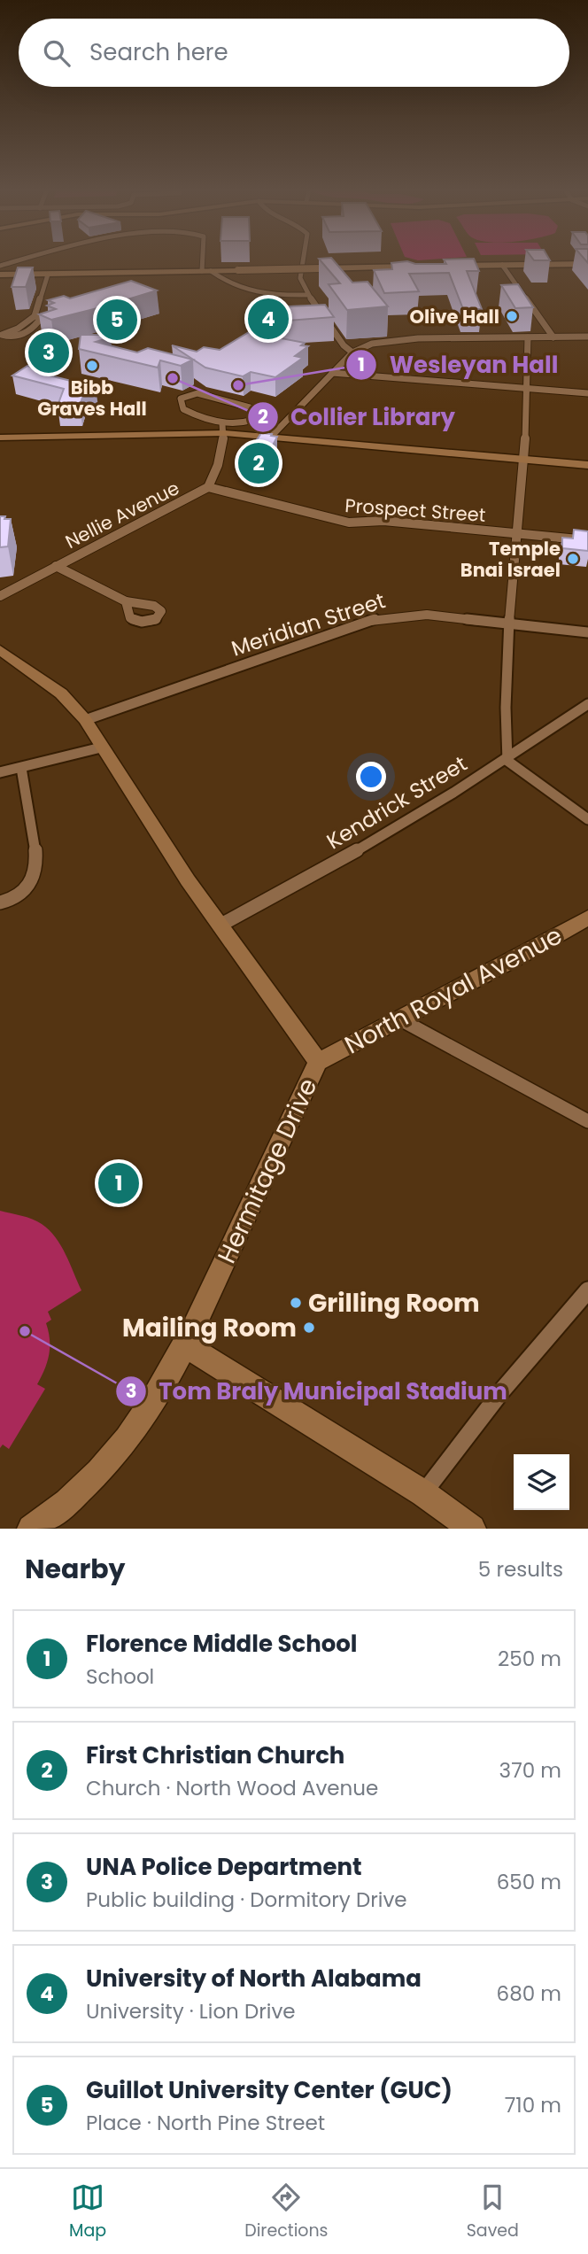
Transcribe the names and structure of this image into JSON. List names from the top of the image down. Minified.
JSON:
{"streets":{"street":["Prospect Street","Nellie Avenue","Meridian Street","Kendrick Street","North Royal Avenue","Hermitage Drive"]},"crossings":[["Prospect Street","Nellie Avenue"],["Meridian Street","Hermitage Drive"],["Kendrick Street","Hermitage Drive"],["North Royal Avenue","Hermitage Drive"]],"places":["Olive Hall","Bibb Graves Hall","Collier Library","Wesleyan Hall","Temple Bnai Israel","Grilling Room","Mailing Room","Tom Braly Municipal Stadium"],"page":{"search":"Search here","pins":["4","5","3","2","1"],"heading":["Nearby","5 results"],"list":[{"mark":"1","name":"Florence Middle School","note":"School","value":"250 m"},{"mark":"2","name":"First Christian Church","note":"Church · North Wood Avenue","value":"370 m"},{"mark":"3","name":"UNA Police Department","note":"Public building · Dormitory Drive","value":"650 m"},{"mark":"4","name":"University of North Alabama","note":"University · Lion Drive","value":"680 m"},{"mark":"5","name":"Guillot University Center (GUC)","note":"Place · North Pine Street","value":"710 m"}],"nav":["Map","Directions","Saved"]}}
